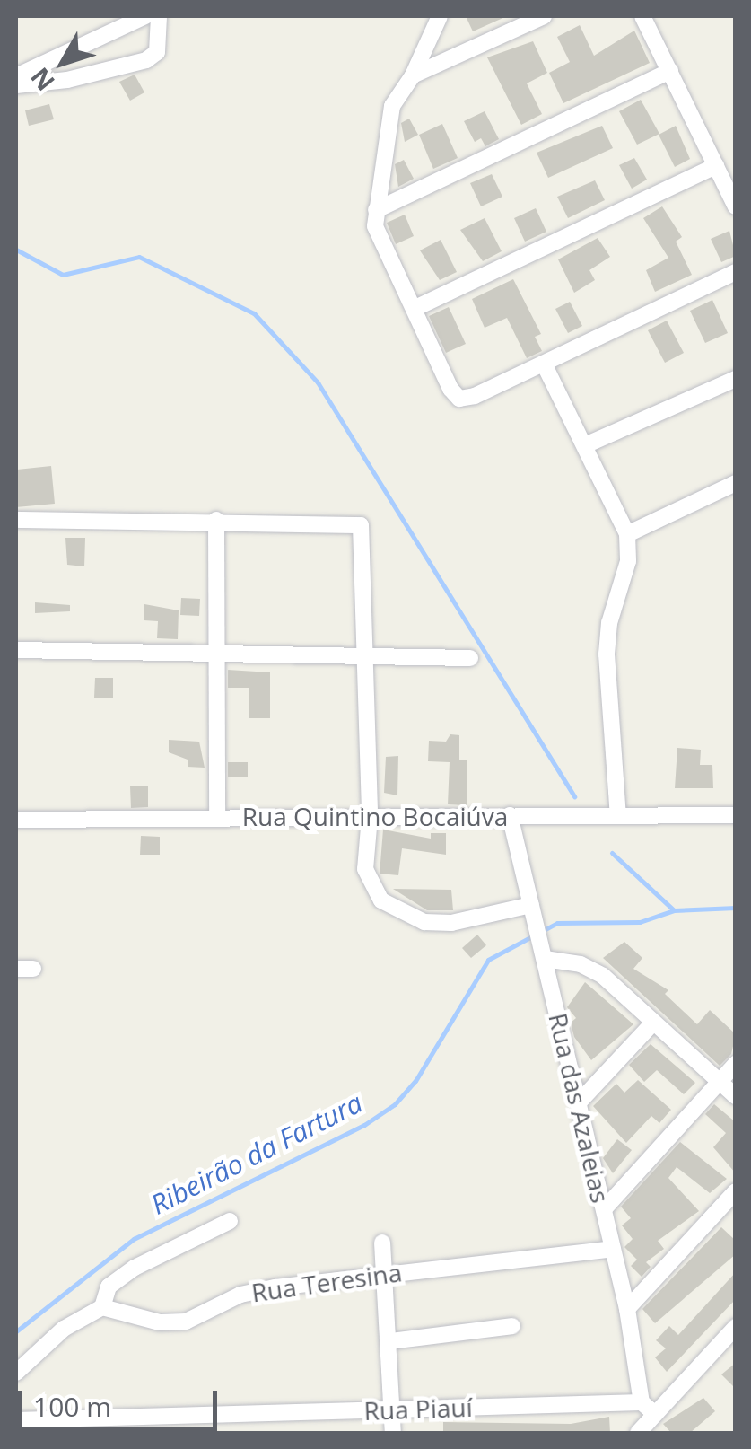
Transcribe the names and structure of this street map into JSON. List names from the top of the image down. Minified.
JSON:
{"streets":{"street":["Rua Quintino Bocaiúva","Rua das Azaleias","Rua Teresina","Rua Piauí"]},"crossings":[["Rua Quintino Bocaiúva","Rua das Azaleias"],["Rua das Azaleias","Rua Teresina"],["Rua das Azaleias","Rua Piauí"]],"water":["Ribeirão da Fartura"],"scale_bar":"100 m","north":"bottom left"}
